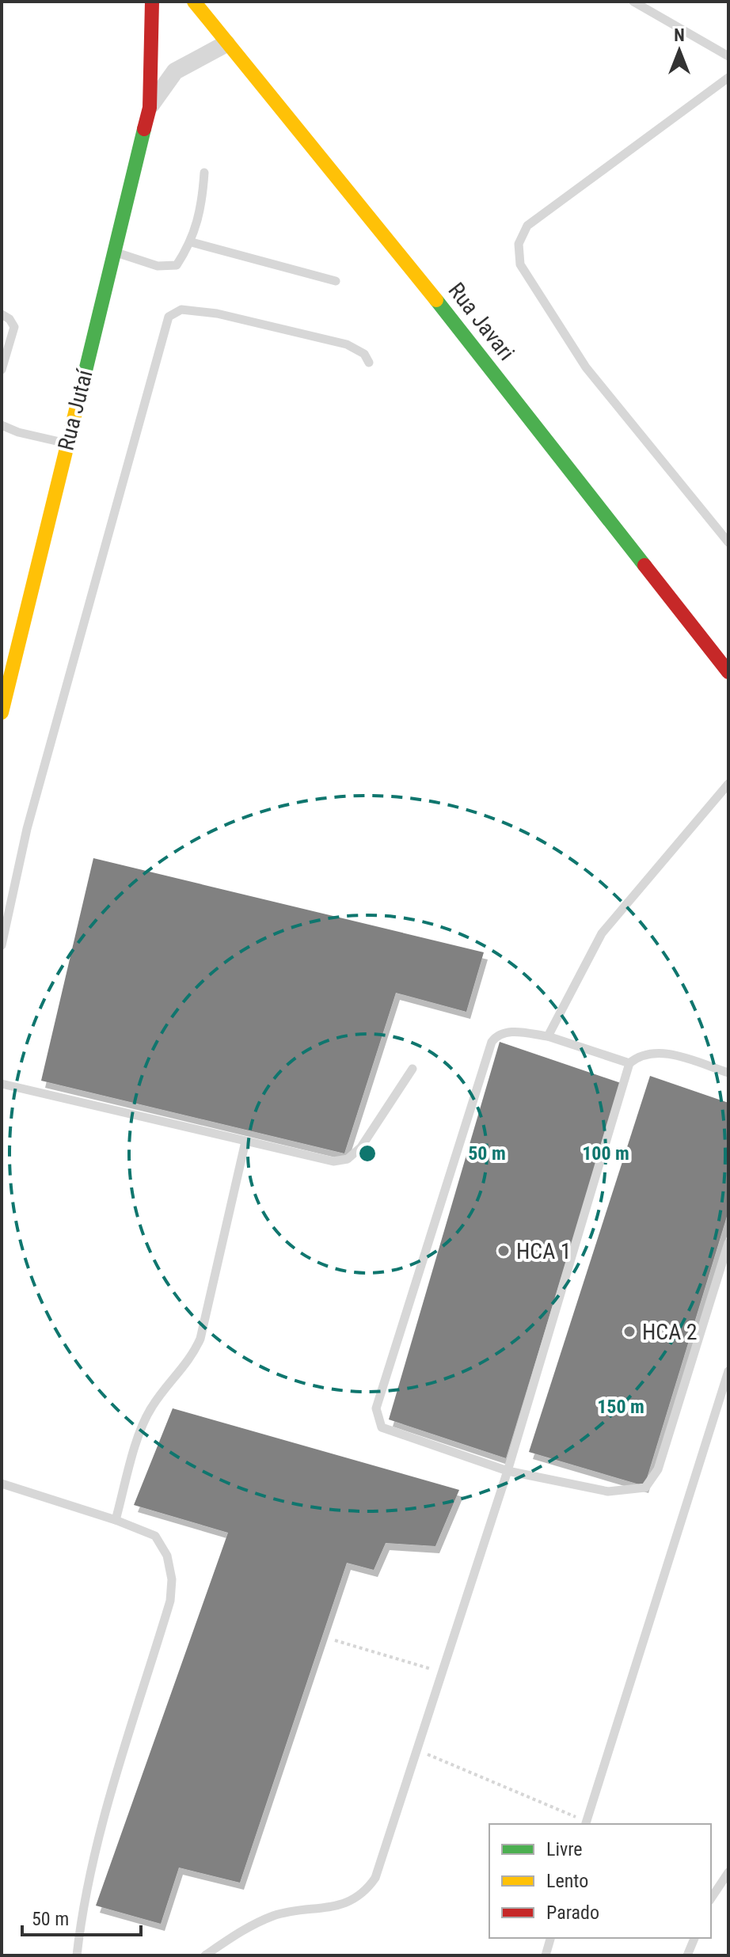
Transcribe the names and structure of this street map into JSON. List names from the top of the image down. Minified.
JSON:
{"streets":{"street":["Rua Javari","Rua Jutaí"]},"crossings":[["Rua Javari","Rua Jutaí"]],"places":["HCA 1","HCA 2"],"legend":["Livre","Lento","Parado"],"scale_bar":"50 m","north":"top","rings":["50 m","100 m","150 m"]}
